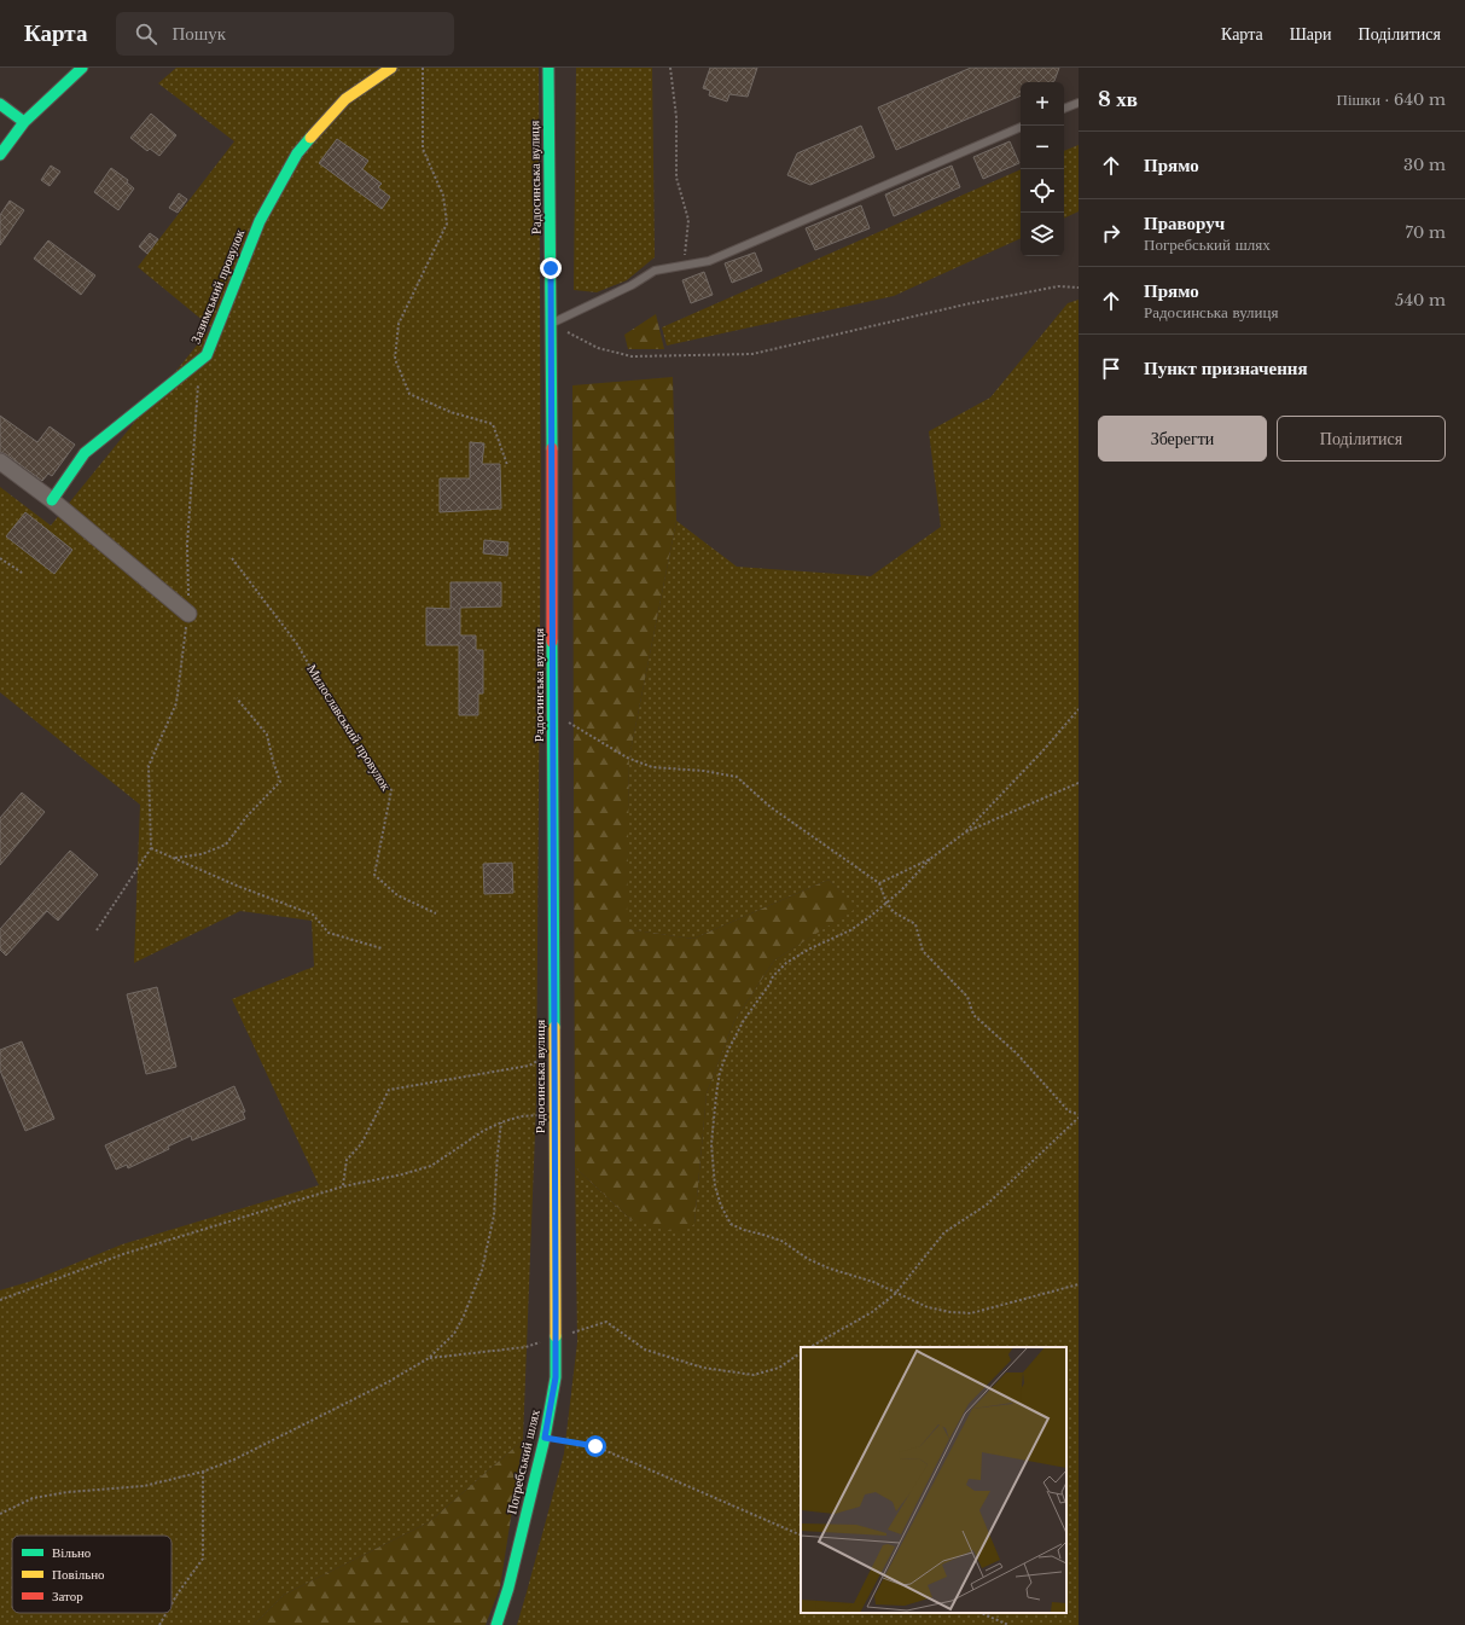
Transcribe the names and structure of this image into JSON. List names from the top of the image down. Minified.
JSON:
{"streets":{"main road":["Радосинська вулиця","Зазимський провулок","Погребський шлях"],"path":["Милославський провулок"]},"crossings":[["Радосинська вулиця","Погребський шлях"]],"legend":["Вільно","Повільно","Затор"],"page":{"header":"Карта","search":"Пошук","nav":["Карта","Шари","Поділитися"],"heading":["8 хв","Пішки · 640 m"],"map_buttons":["+","−"],"list":[["Прямо","30 m"],["Праворуч","Погребський шлях","70 m"],["Прямо","Радосинська вулиця","540 m"],"Пункт призначення"],"buttons":["Зберегти","Поділитися"]}}
